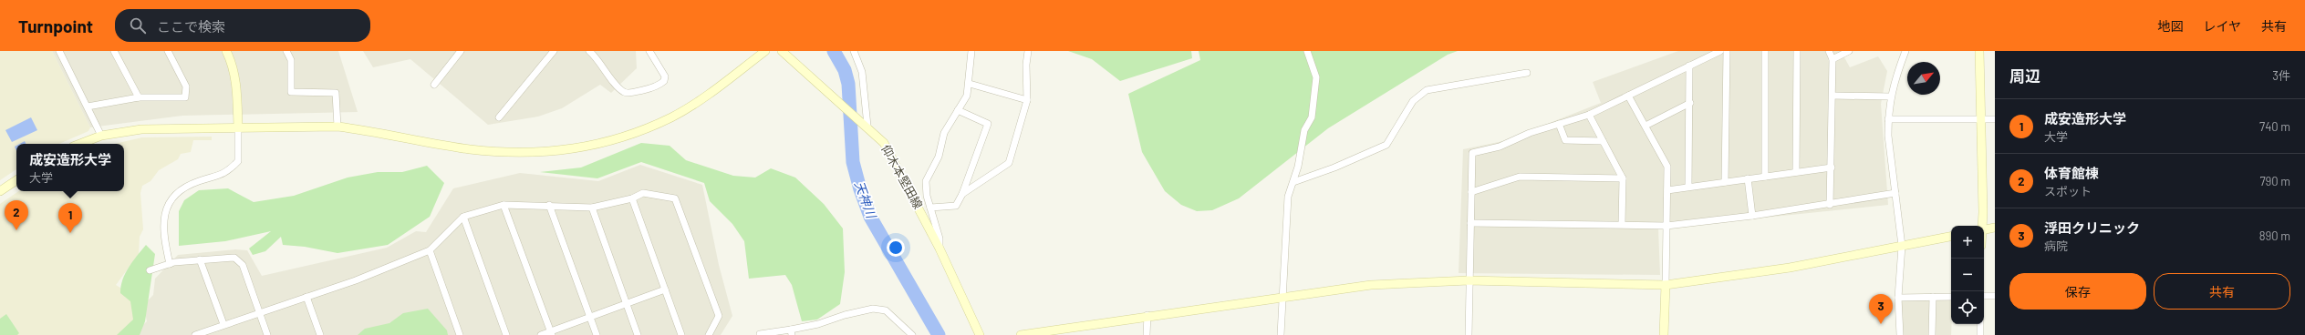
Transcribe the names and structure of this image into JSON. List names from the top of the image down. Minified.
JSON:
{"streets":{"street":["仰木本堅田線"]},"water":["天神川"],"north":"top right","page":{"header":"Turnpoint","search":"ここで検索","nav":["地図","レイヤ","共有"],"heading":["周辺","3件"],"list":[{"mark":"1","name":"成安造形大学","note":"大学","value":"740 m"},{"mark":"2","name":"体育館棟","note":"スポット","value":"790 m"},{"mark":"3","name":"浮田クリニック","note":"病院","value":"890 m"}],"popup":["成安造形大学","大学"],"pins":["2","1","3"],"map_buttons":["+","−"],"buttons":["保存","共有"]}}
